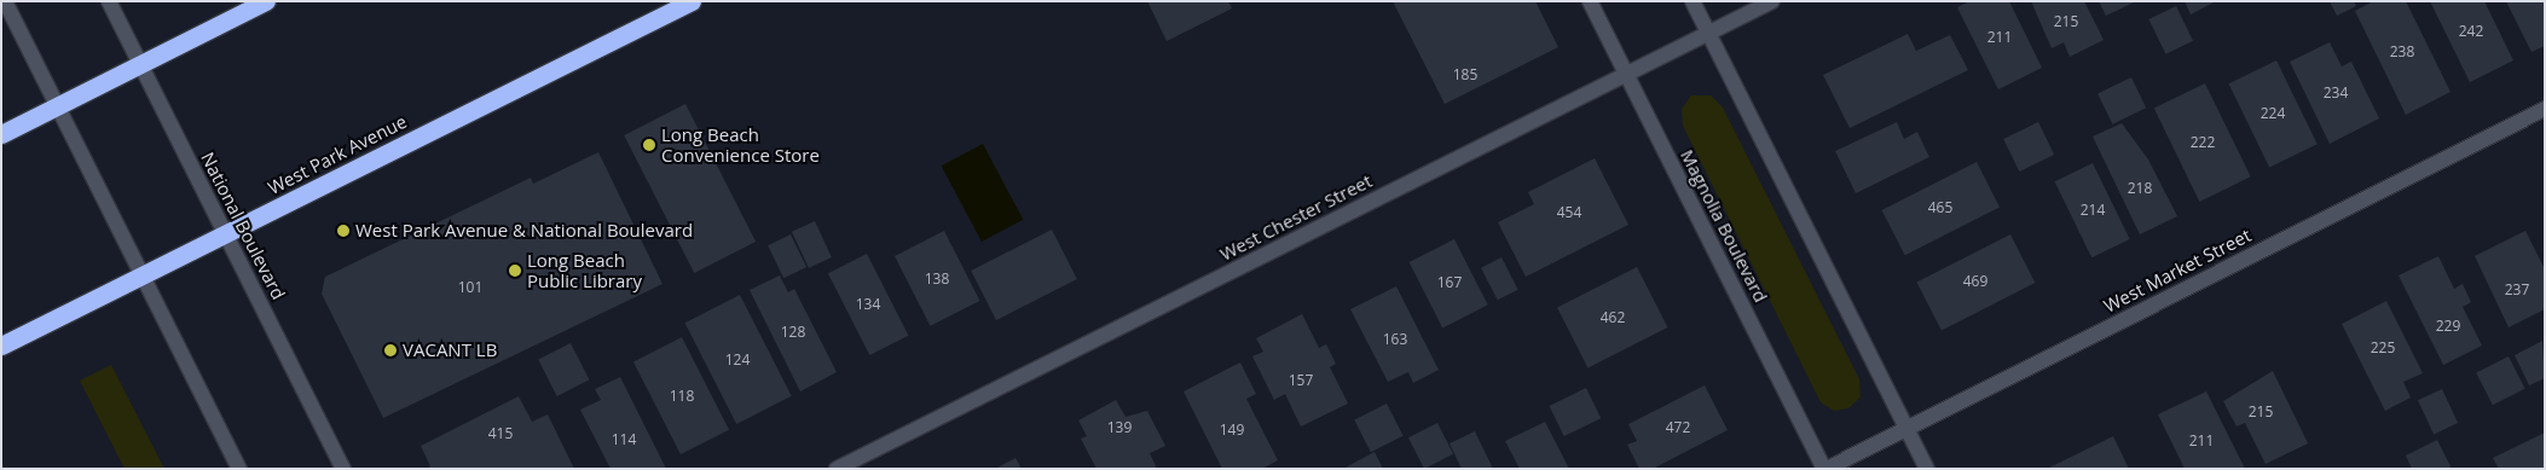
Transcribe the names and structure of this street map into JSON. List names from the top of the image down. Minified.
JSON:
{"streets":{"highway":["West Park Avenue"],"street":["West Chester Street","National Boulevard","Magnolia Boulevard","West Market Street"]},"crossings":[["West Park Avenue","National Boulevard"],["West Chester Street","Magnolia Boulevard"],["Magnolia Boulevard","West Market Street"]],"places":["Long Beach Convenience Store","West Park Avenue & National Boulevard","Long Beach Public Library","VACANT LB"],"house_numbers":["215","242","211","238","185","234","224","222","218","465","214","454","138","469","167","101","237","134","462","229","128","163","225","124","157","118","215","139","472","149","415","114","211"]}
